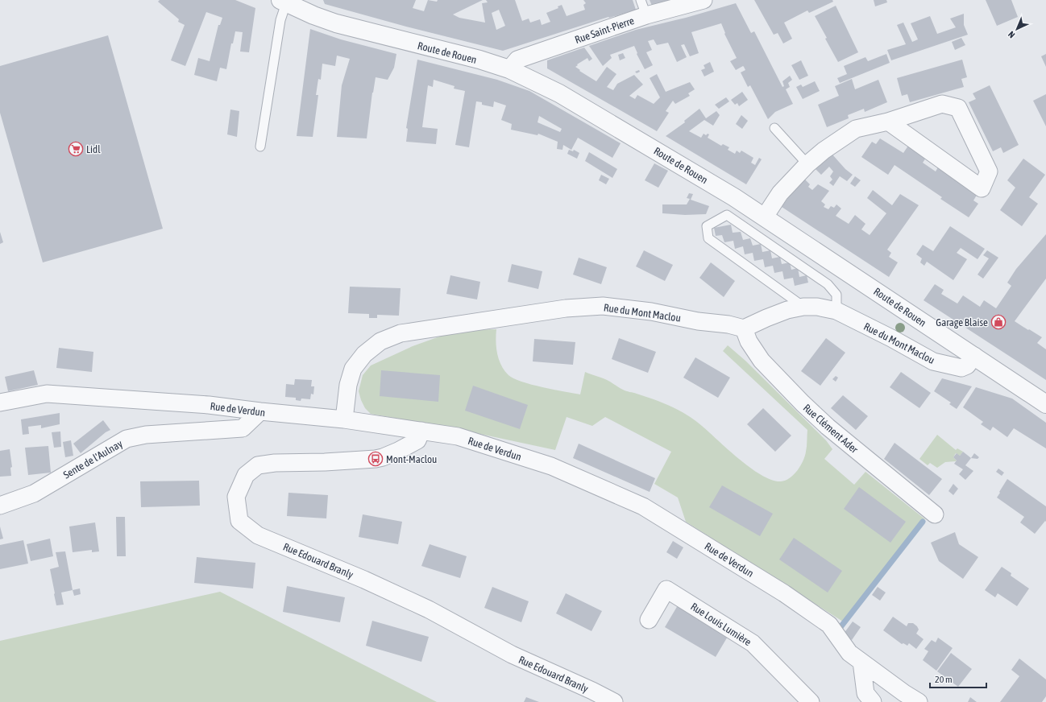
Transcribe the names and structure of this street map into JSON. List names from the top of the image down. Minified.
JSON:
{"streets":{"street":["Rue Saint-Pierre","Route de Rouen","Rue du Mont Maclou","Rue de Verdun","Rue Clément Ader","Sente de l'Aulnay","Rue Edouard Branly","Rue Louis Lumière"]},"crossings":[["Rue Saint-Pierre","Route de Rouen"],["Route de Rouen","Rue du Mont Maclou"],["Rue du Mont Maclou","Rue de Verdun"],["Rue du Mont Maclou","Rue Clément Ader"],["Rue de Verdun","Sente de l'Aulnay"],["Rue de Verdun","Rue Edouard Branly"]],"places":{"supermarket":["Lidl"],"shop":["Garage Blaise"],"bus stop":["Mont-Maclou"]},"scale_bar":"20 m","north":"bottom left"}
